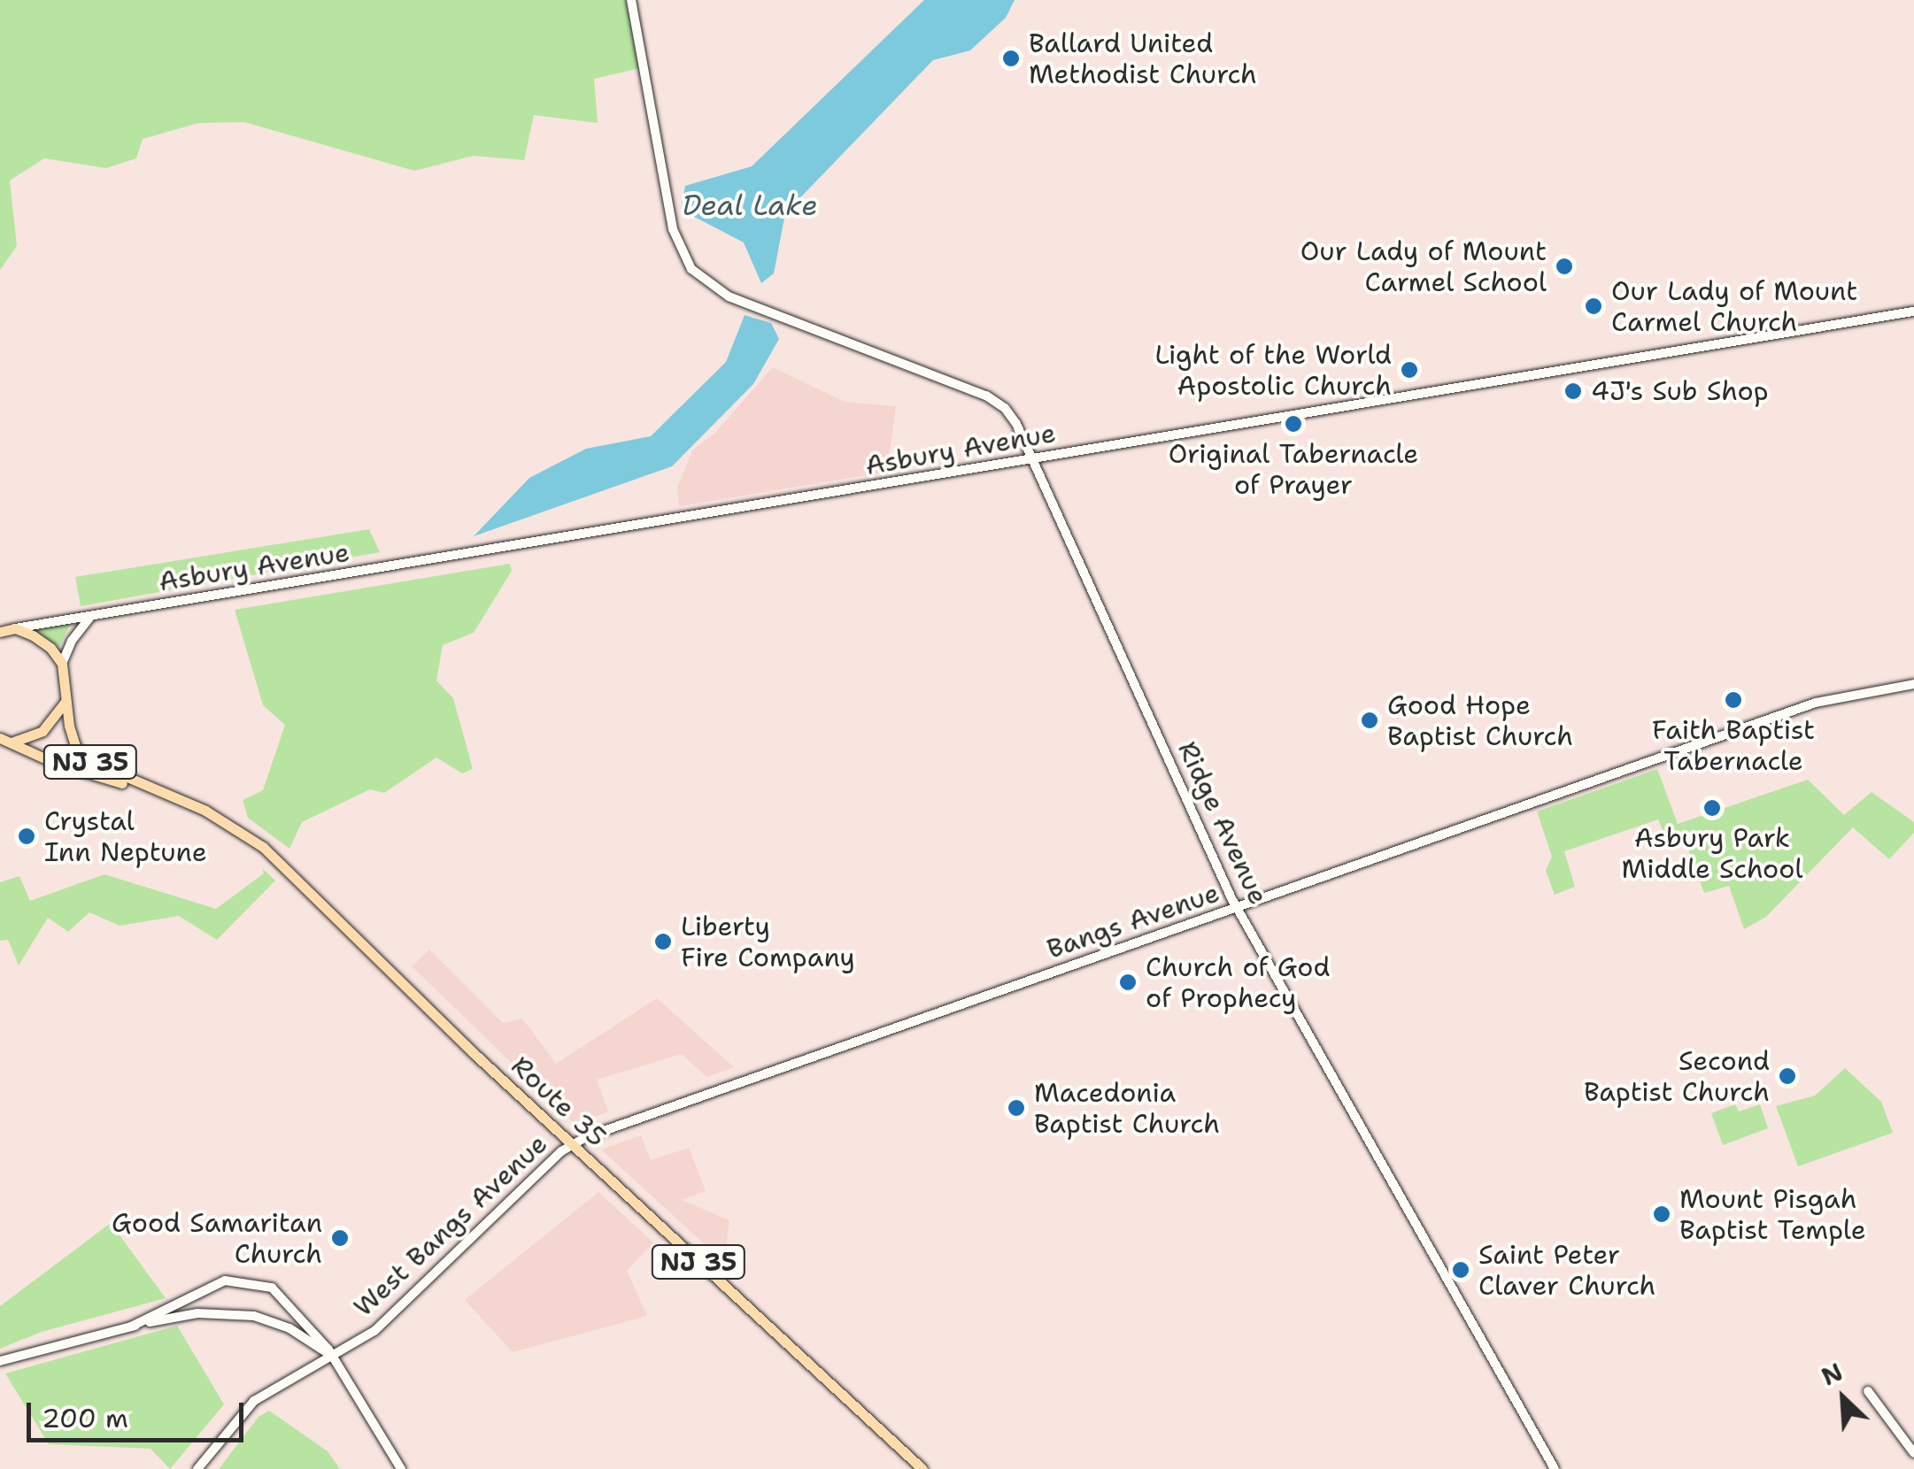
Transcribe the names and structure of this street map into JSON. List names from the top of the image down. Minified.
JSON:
{"streets":{"main road":["NJ 35","Route 35"],"street":["Asbury Avenue","Ridge Avenue","Bangs Avenue","West Bangs Avenue"]},"crossings":[["Asbury Avenue","Ridge Avenue"],["NJ 35","Route 35"],["Ridge Avenue","Bangs Avenue"],["Bangs Avenue","Route 35"],["Bangs Avenue","West Bangs Avenue"],["Route 35","West Bangs Avenue"]],"water":["Deal Lake"],"places":["Ballard United Methodist Church","Our Lady of Mount Carmel School","Our Lady of Mount Carmel Church","Light of the World Apostolic Church","4J's Sub Shop","Original Tabernacle of Prayer","Faith Baptist Tabernacle","Good Hope Baptist Church","Asbury Park Middle School","Crystal Inn Neptune","Liberty Fire Company","Church of God of Prophecy","Second Baptist Church","Macedonia Baptist Church","Mount Pisgah Baptist Temple","Good Samaritan Church","Saint Peter Claver Church"],"scale_bar":"200 m","north":"top left"}
